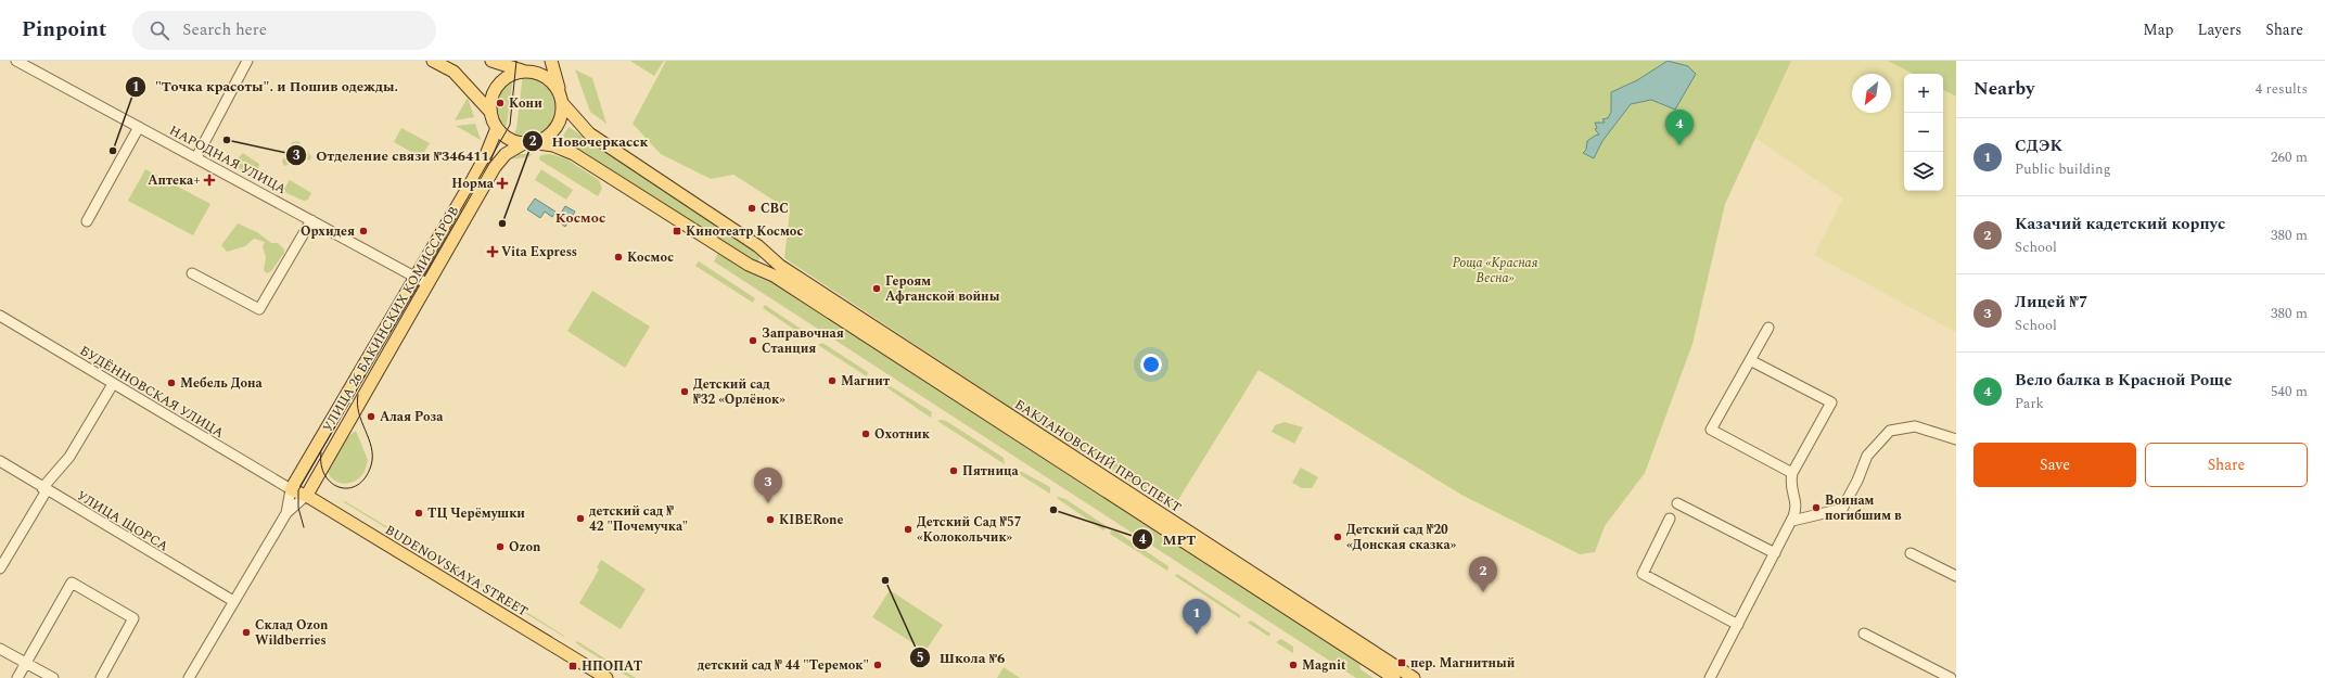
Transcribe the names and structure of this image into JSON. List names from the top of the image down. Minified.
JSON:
{"streets":{"main road":["УЛИЦА 26 БАКИНСКИХ КОМИССАРОВ","БАКЛАНОВСКИЙ ПРОСПЕКТ","BUDENOVSKAYA STREET"],"street":["НАРОДНАЯ УЛИЦА","БУДЁННОВСКАЯ УЛИЦА","УЛИЦА ЩОРСА"]},"crossings":[["НАРОДНАЯ УЛИЦА","УЛИЦА 26 БАКИНСКИХ КОМИССАРОВ"],["УЛИЦА 26 БАКИНСКИХ КОМИССАРОВ","БУДЁННОВСКАЯ УЛИЦА"],["УЛИЦА 26 БАКИНСКИХ КОМИССАРОВ","БАКЛАНОВСКИЙ ПРОСПЕКТ"],["УЛИЦА 26 БАКИНСКИХ КОМИССАРОВ","УЛИЦА ЩОРСА"],["УЛИЦА 26 БАКИНСКИХ КОМИССАРОВ","BUDENOVSKAYA STREET"],["БУДЁННОВСКАЯ УЛИЦА","BUDENOVSKAYA STREET"]],"districts":["Космос"],"parks":["Роща «Красная Весна»"],"places":{"other":["Кони","Отделение связи №346411","\"Точка красоты\". и Пошив одежды.","СВС","Новочеркасск","Орхидея","Космос","Героям Афганской войны","Заправочная Станция","Магнит","Мебель Дона","Детский сад №32 «Орлёнок»","Алая Роза","Охотник","Пятница","Воинам погибшим в","МРТ","ТЦ Черёмушки","детский сад № 42 \"Почемучка\"","KIBERone","Детский Сад №57 «Колокольчик»","Детский сад №20 «Донская сказка»","Ozon","Школа №6","Склад Ozon Wildberries","детский сад № 44 \"Теремок\"","Magnit"],"health":["Аптека+","Норма","Vita Express"],"transit":["Кинотеатр Космос","пер. Магнитный","НПОПАТ"]},"north":"bottom left","page":{"header":"Pinpoint","search":"Search here","nav":["Map","Layers","Share"],"heading":["Nearby","4 results"],"map_buttons":["+","−"],"pins":["4","3","2","1"],"list":[{"mark":"1","name":"СДЭК","note":"Public building","value":"260 m"},{"mark":"2","name":"Казачий кадетский корпус","note":"School","value":"380 m"},{"mark":"3","name":"Лицей №7","note":"School","value":"380 m"},{"mark":"4","name":"Вело балка в Красной Роще","note":"Park","value":"540 m"}],"buttons":["Save","Share"]}}
